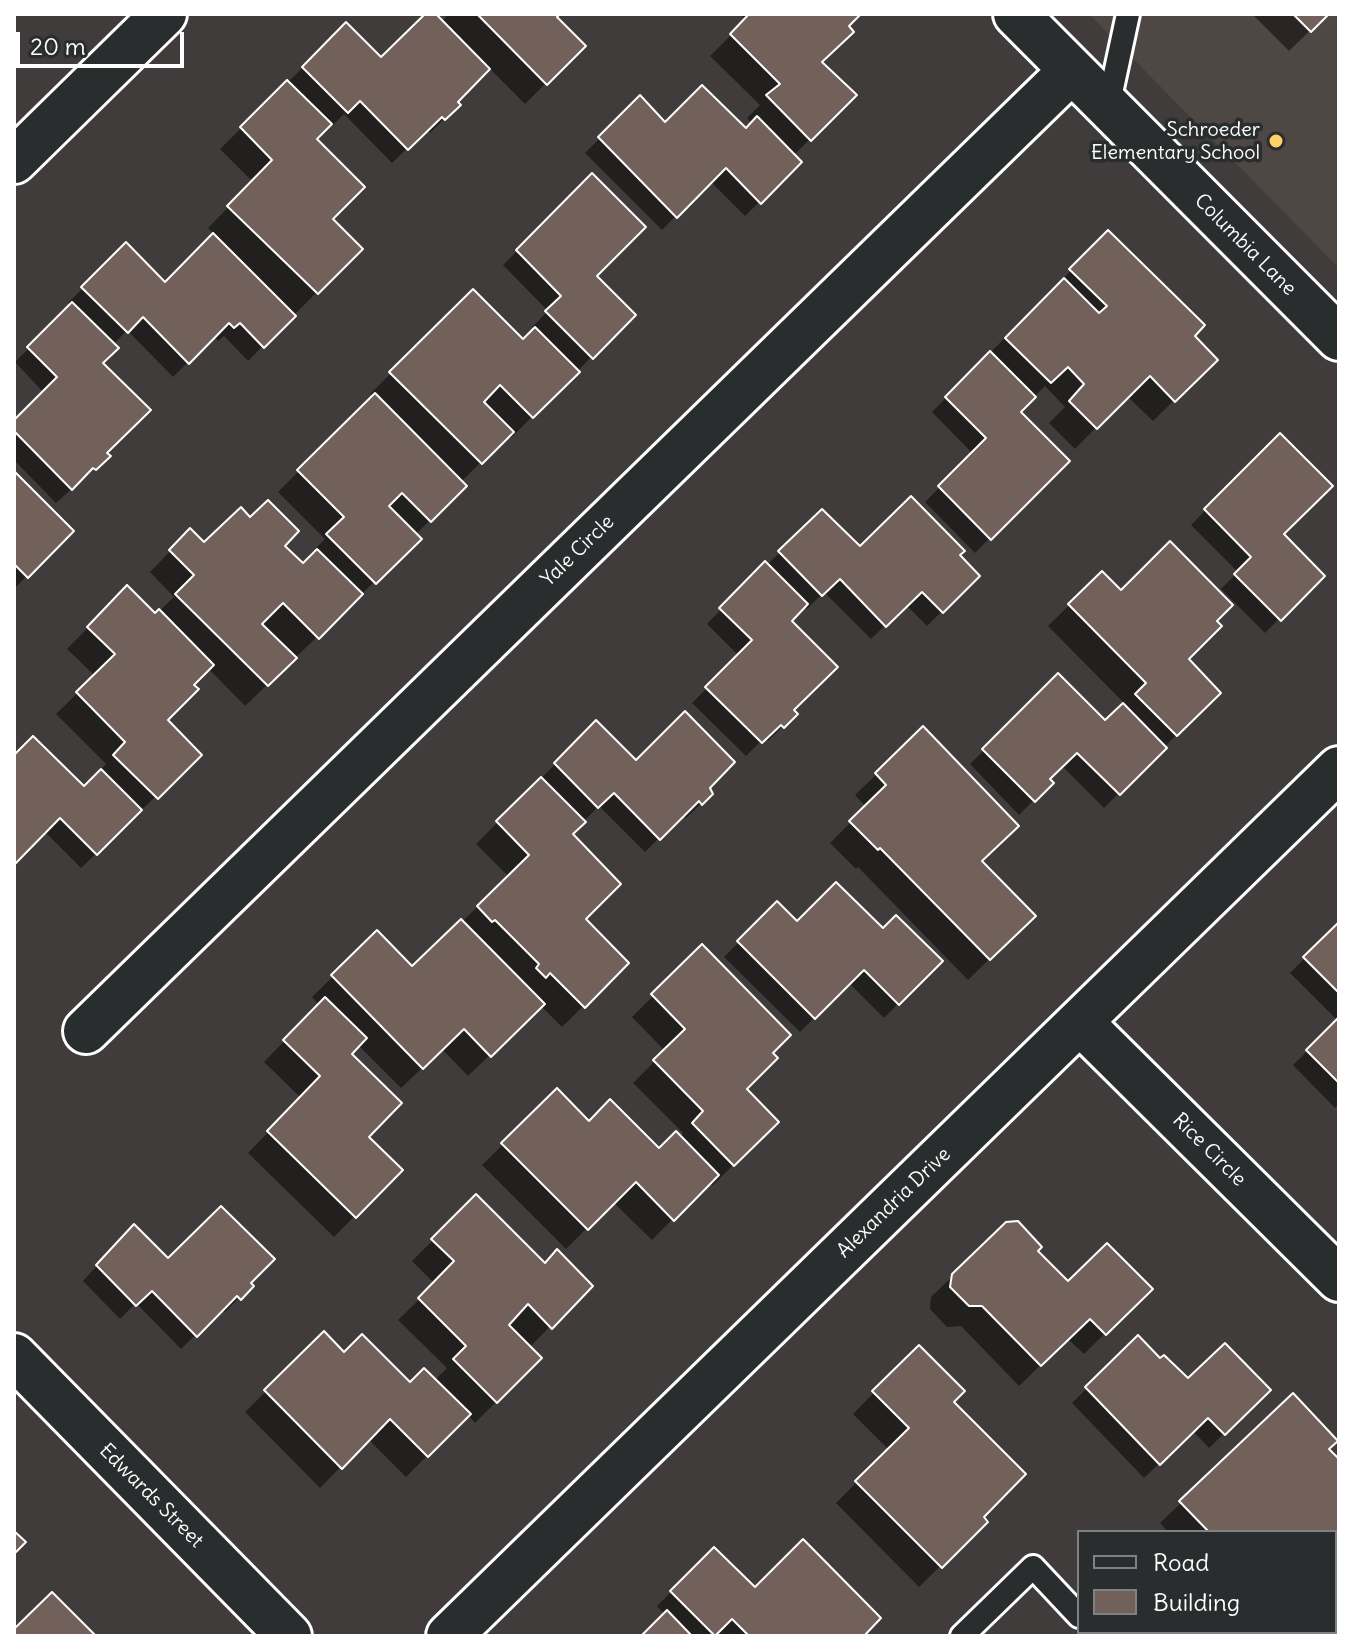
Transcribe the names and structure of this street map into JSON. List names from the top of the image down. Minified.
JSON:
{"streets":{"street":["Columbia Lane","Yale Circle","Rice Circle","Alexandria Drive","Edwards Street"]},"crossings":[["Columbia Lane","Yale Circle"],["Rice Circle","Alexandria Drive"]],"places":["Schroeder Elementary School"],"legend":["Road","Building"],"scale_bar":"20 m"}
